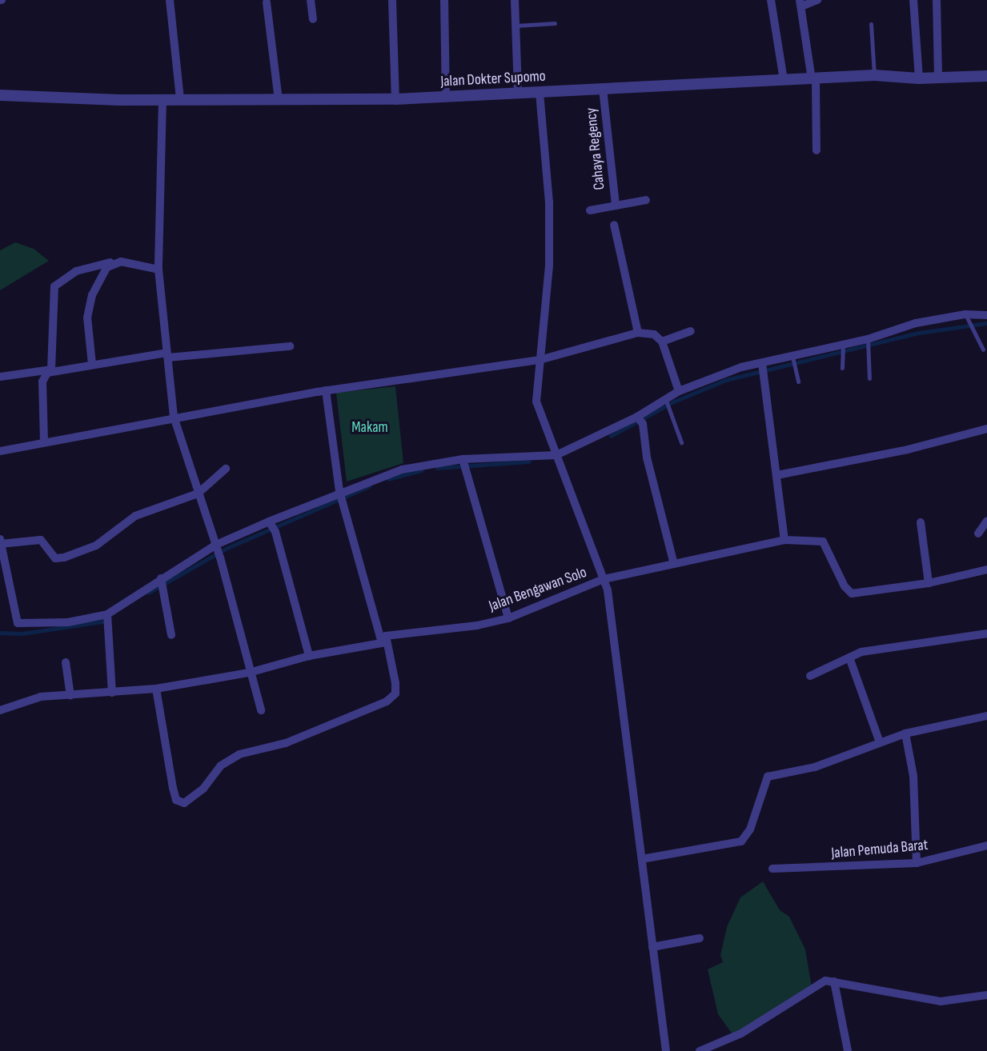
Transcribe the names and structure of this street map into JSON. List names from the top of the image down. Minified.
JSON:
{"streets":{"street":["Jalan Dokter Supomo","Cahaya Regency","Jalan Bengawan Solo","Jalan Pemuda Barat"]},"crossings":[["Jalan Dokter Supomo","Cahaya Regency"]],"parks":["Makam"]}
